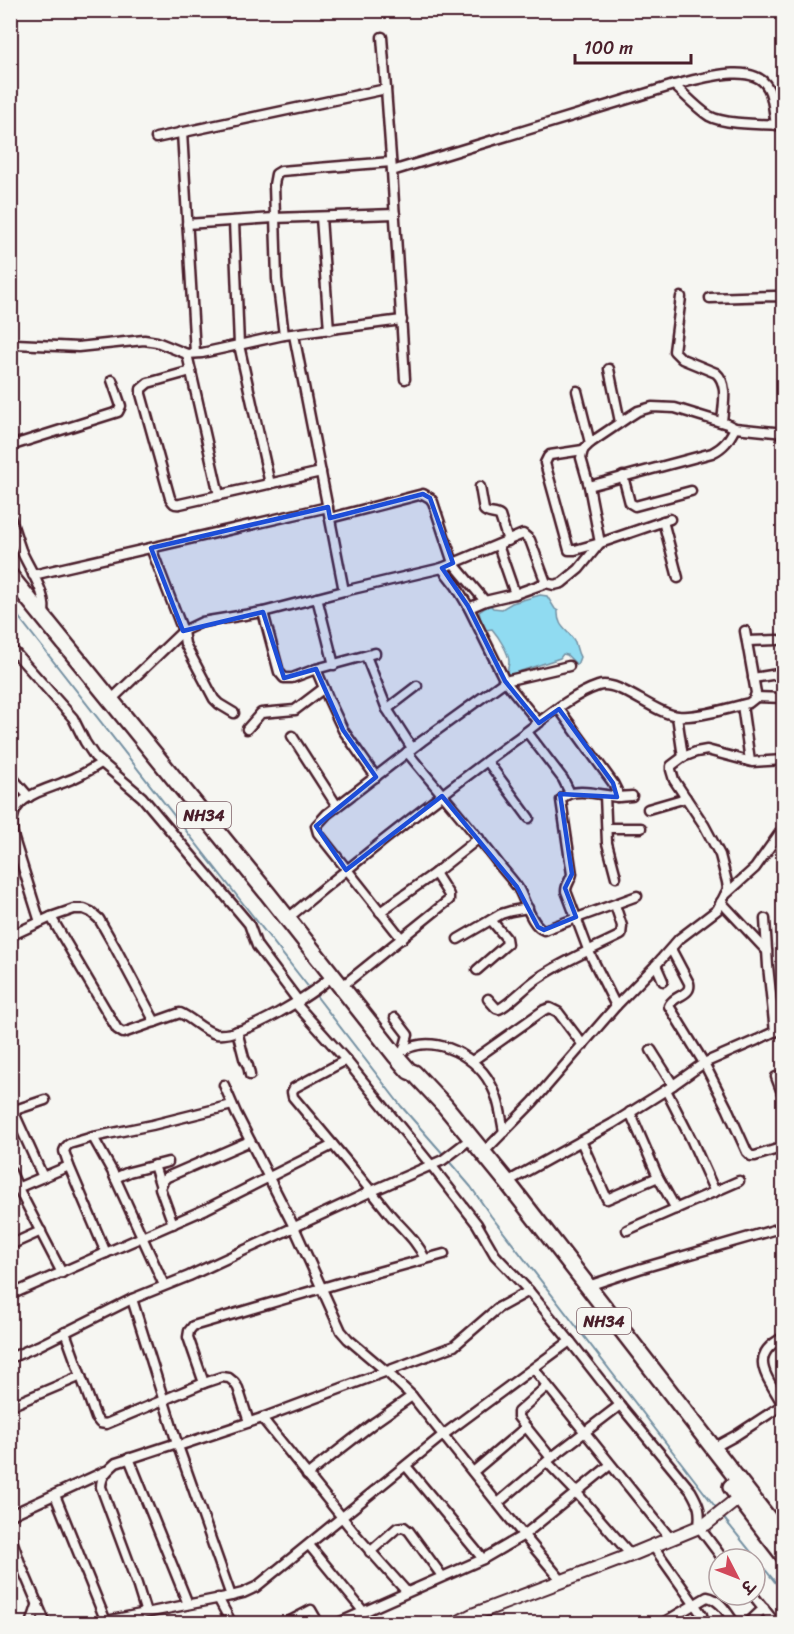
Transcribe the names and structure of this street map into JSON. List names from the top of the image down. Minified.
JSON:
{"streets":{"highway":["NH34"]},"scale_bar":"100 m","north":"bottom right"}
